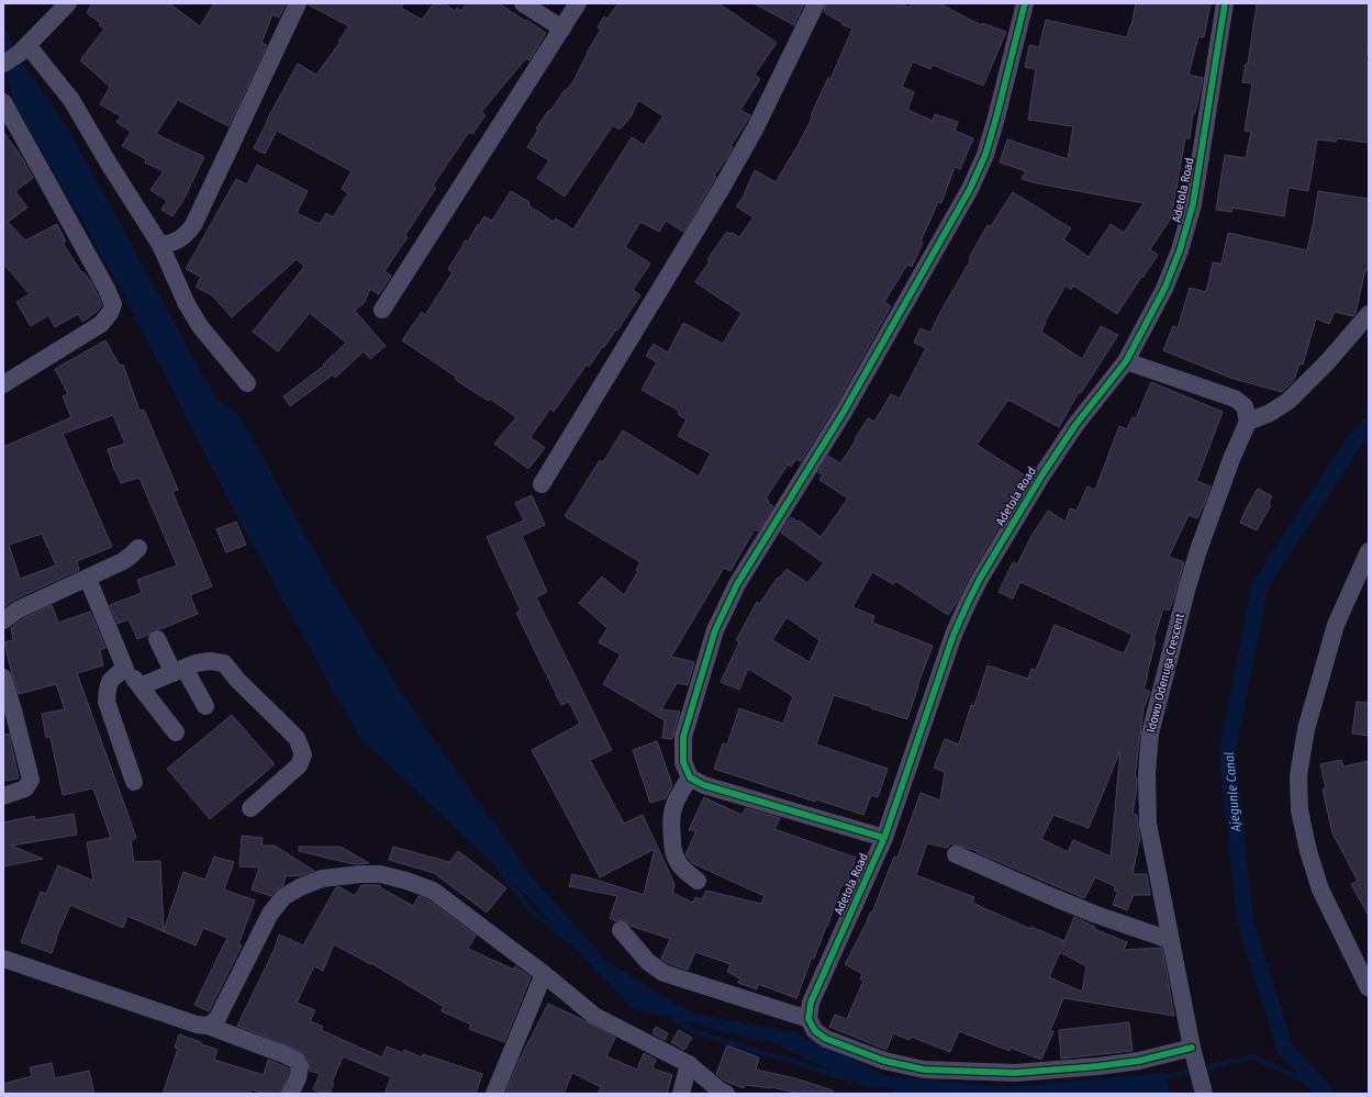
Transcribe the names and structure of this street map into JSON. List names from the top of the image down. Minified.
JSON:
{"streets":{"street":["Adetola Road","Idowu Odenuga Crescent"]},"water":["Ajegunle Canal"]}
